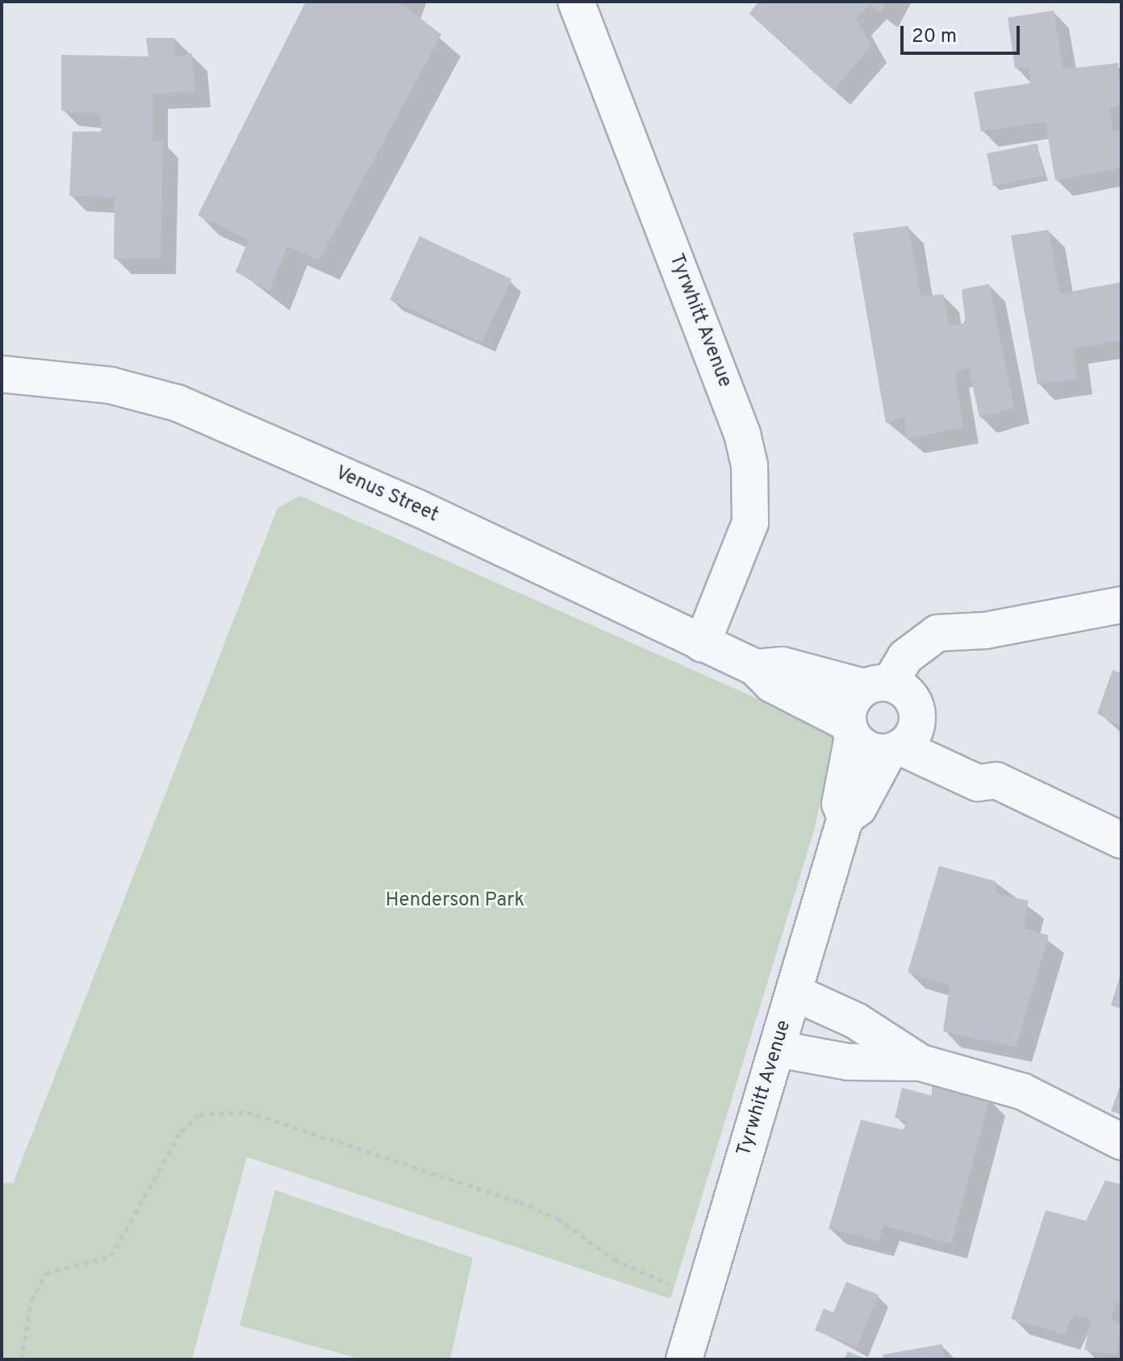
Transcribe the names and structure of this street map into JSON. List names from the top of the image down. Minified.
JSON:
{"streets":{"street":["Tyrwhitt Avenue","Venus Street"]},"crossings":[["Tyrwhitt Avenue","Venus Street"]],"parks":["Henderson Park"],"scale_bar":"20 m"}
